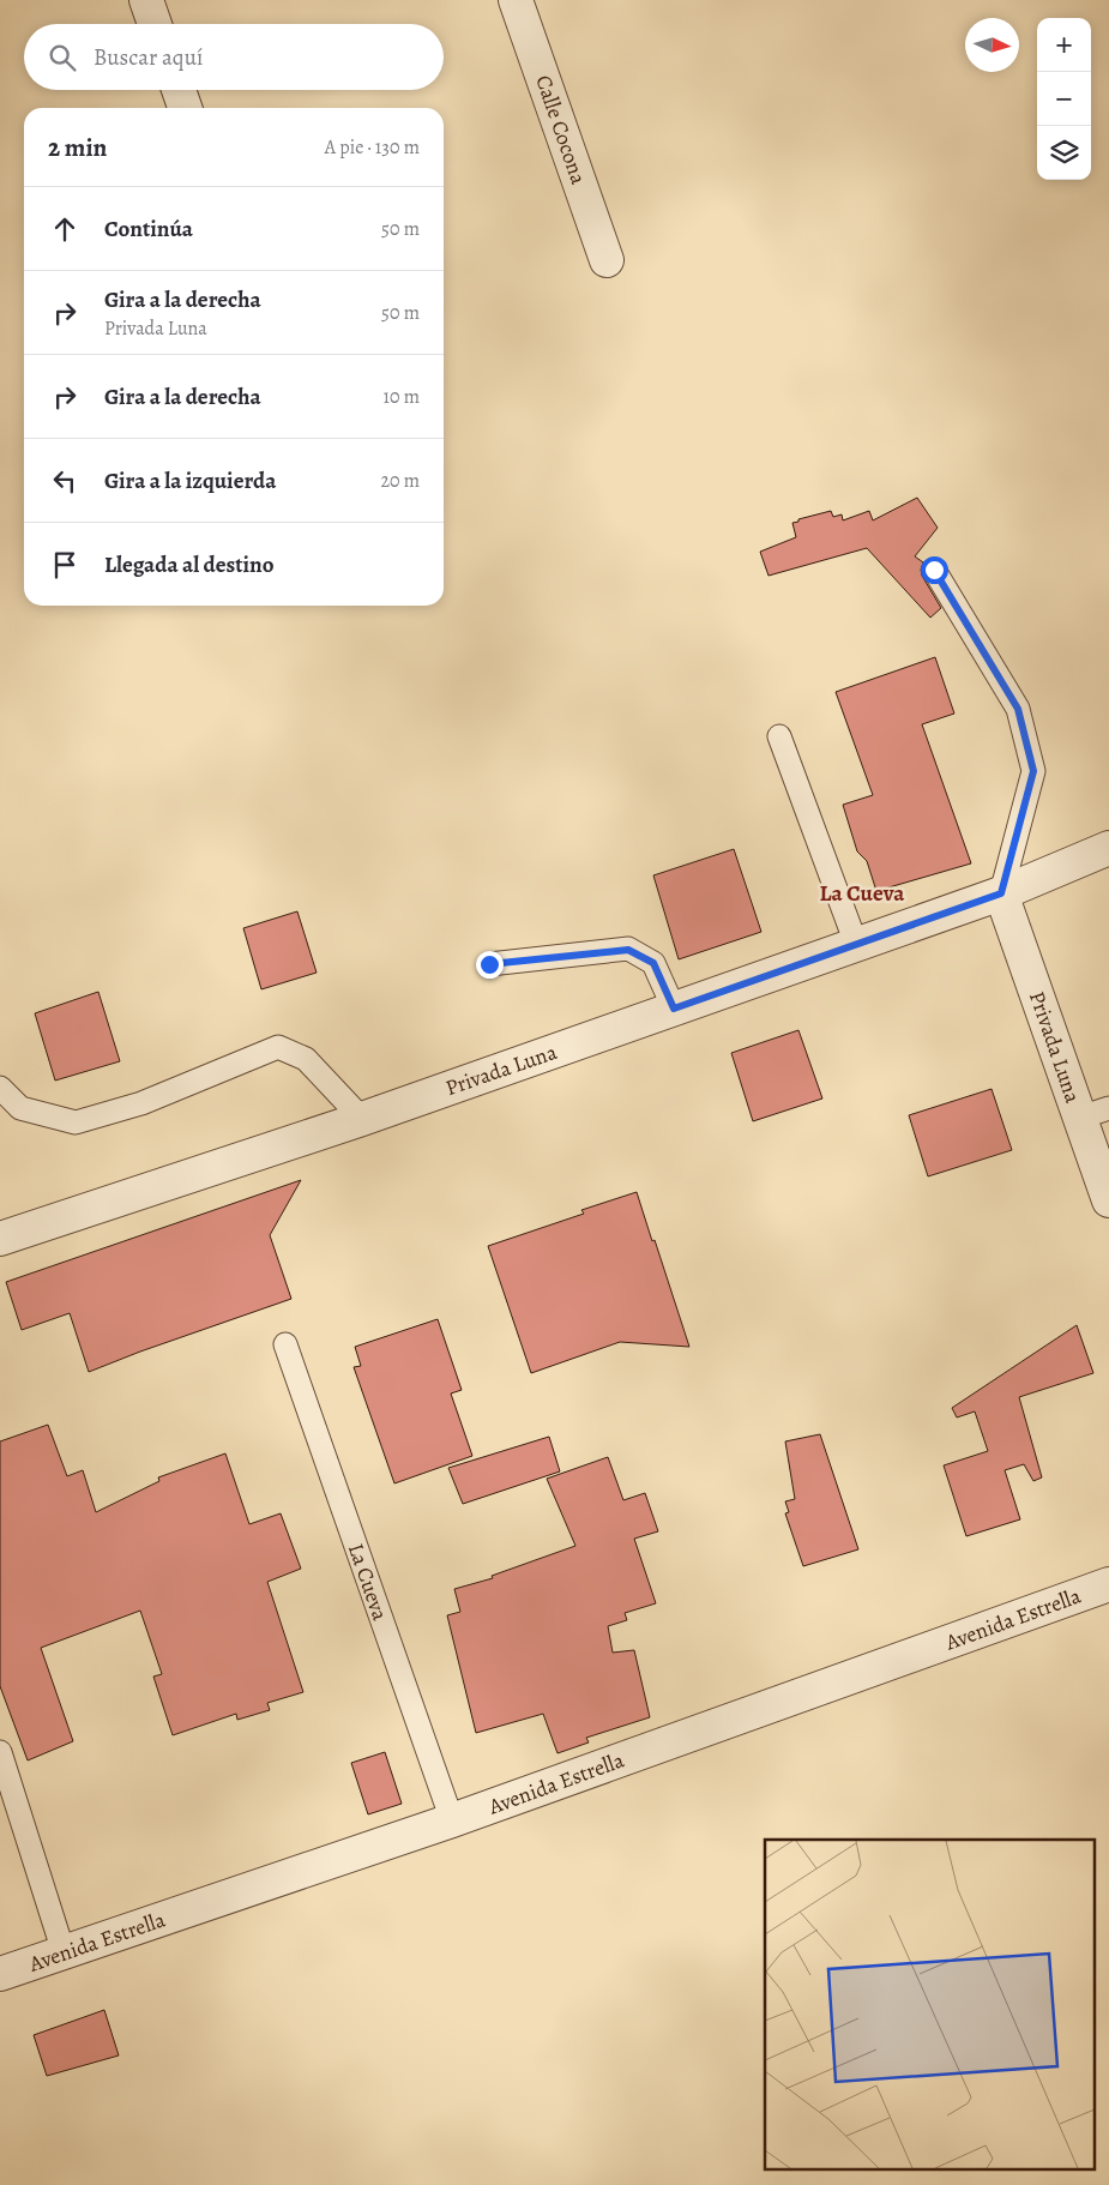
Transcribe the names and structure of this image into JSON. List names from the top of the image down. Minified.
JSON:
{"streets":{"street":["Calle Cocona","Privada Luna","Avenida Estrella"],"lane":["La Cueva"]},"crossings":[["La Cueva","Avenida Estrella"]],"districts":["La Cueva"],"north":"right","page":{"map_buttons":["+","−"],"search":"Buscar aquí","heading":["2 min","A pie · 130 m"],"list":[["Continúa","50 m"],["Gira a la derecha","Privada Luna","50 m"],["Gira a la derecha","10 m"],["Gira a la izquierda","20 m"],"Llegada al destino"]}}
